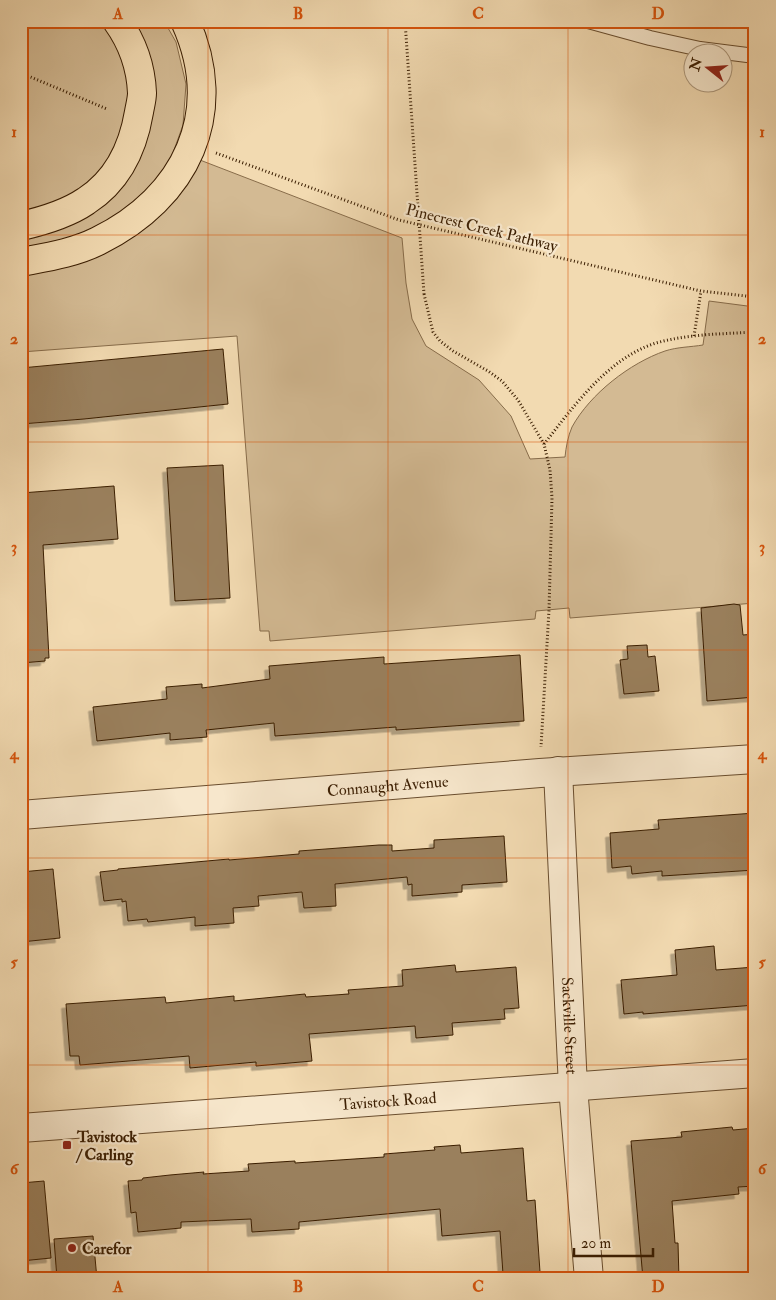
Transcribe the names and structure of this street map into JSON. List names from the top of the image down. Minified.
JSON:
{"streets":{"street":["Connaught Avenue","Sackville Street","Tavistock Road"],"path":["Pinecrest Creek Pathway"]},"crossings":[["Connaught Avenue","Sackville Street"],["Sackville Street","Tavistock Road"]],"places":{"transit":["Tavistock / Carling"],"other":["Carefor"]},"scale_bar":"20 m","north":"left","grid":{"columns":["A","B","C","D"],"rows":["1","2","3","4","5","6"]}}
